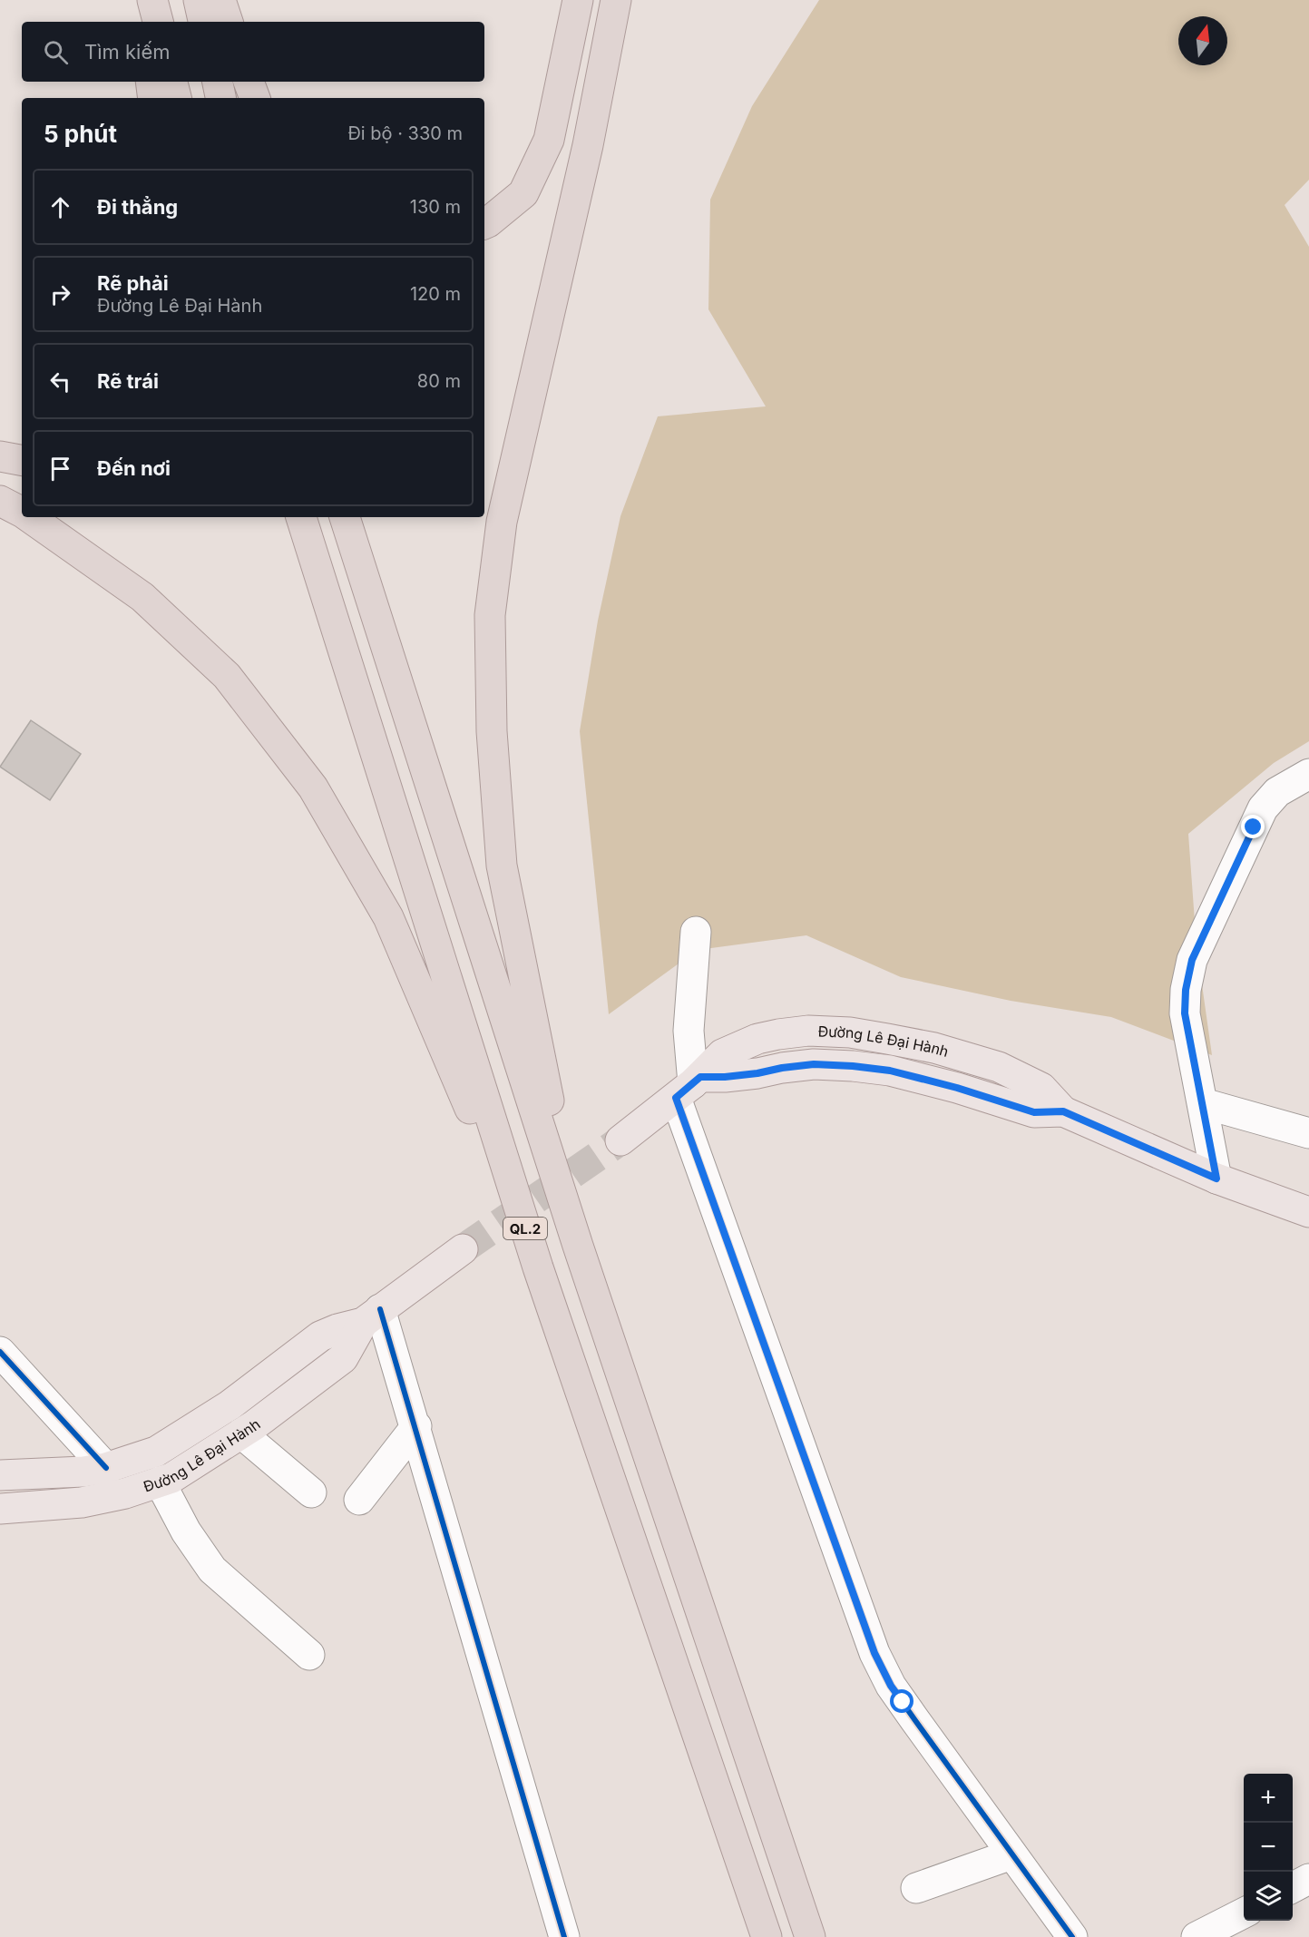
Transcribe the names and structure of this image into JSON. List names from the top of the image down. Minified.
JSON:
{"streets":{"highway":["QL.2"],"main road":["Đường Lê Đại Hành"]},"north":"top","page":{"search":"Tìm kiếm","heading":["5 phút","Đi bộ · 330 m"],"list":[["Đi thẳng","130 m"],["Rẽ phải","Đường Lê Đại Hành","120 m"],["Rẽ trái","80 m"],"Đến nơi"],"map_buttons":["+","−"]}}
